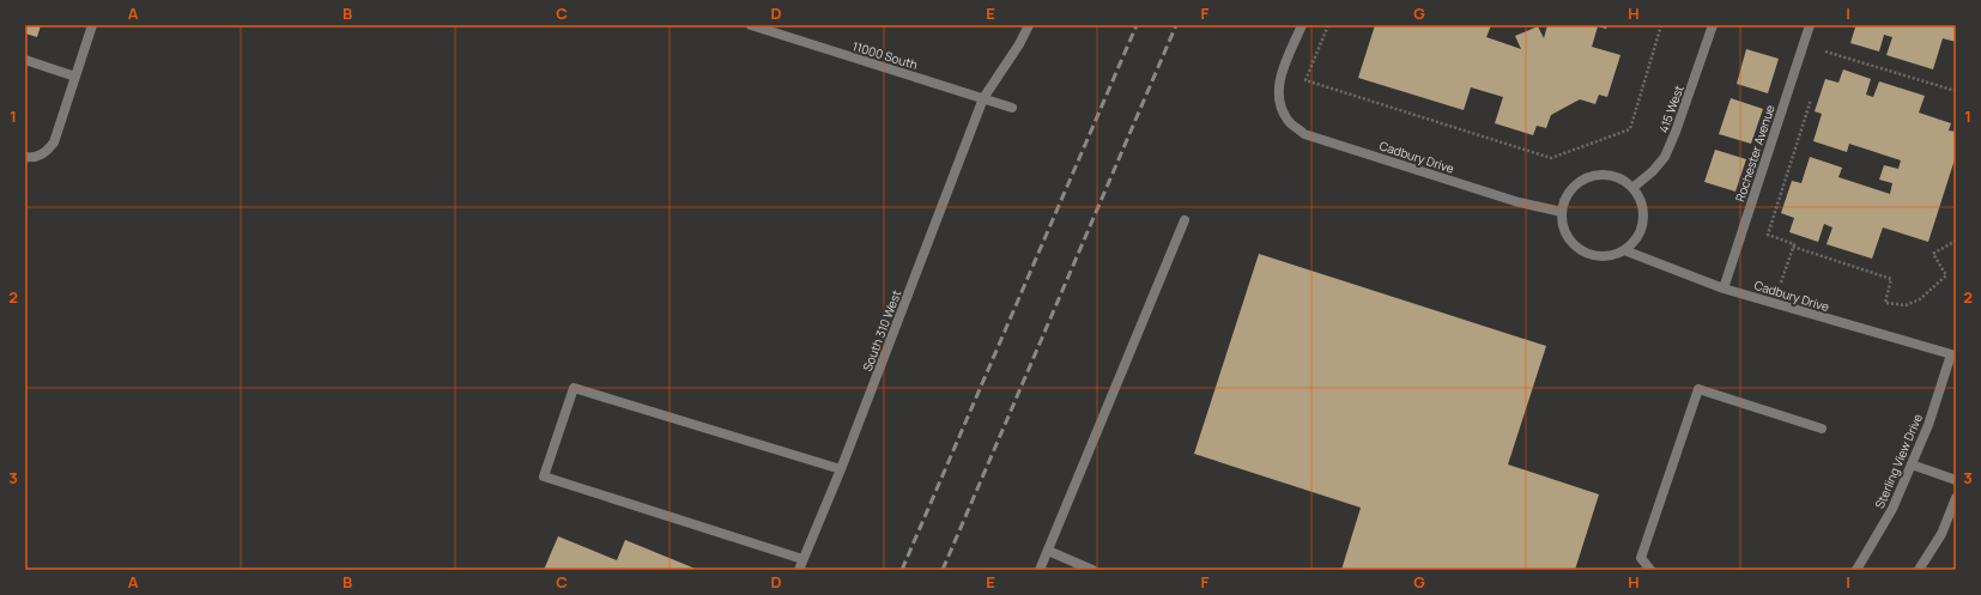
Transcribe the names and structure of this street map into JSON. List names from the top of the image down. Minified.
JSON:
{"streets":{"street":["11000 South","415 West","Rochester Avenue","Cadbury Drive","South 310 West","Sterling View Drive"]},"crossings":[["11000 South","South 310 West"],["415 West","Cadbury Drive"],["Rochester Avenue","Cadbury Drive"],["Cadbury Drive","Sterling View Drive"]],"grid":{"columns":["A","B","C","D","E","F","G","H","I"],"rows":["1","2","3"]}}
